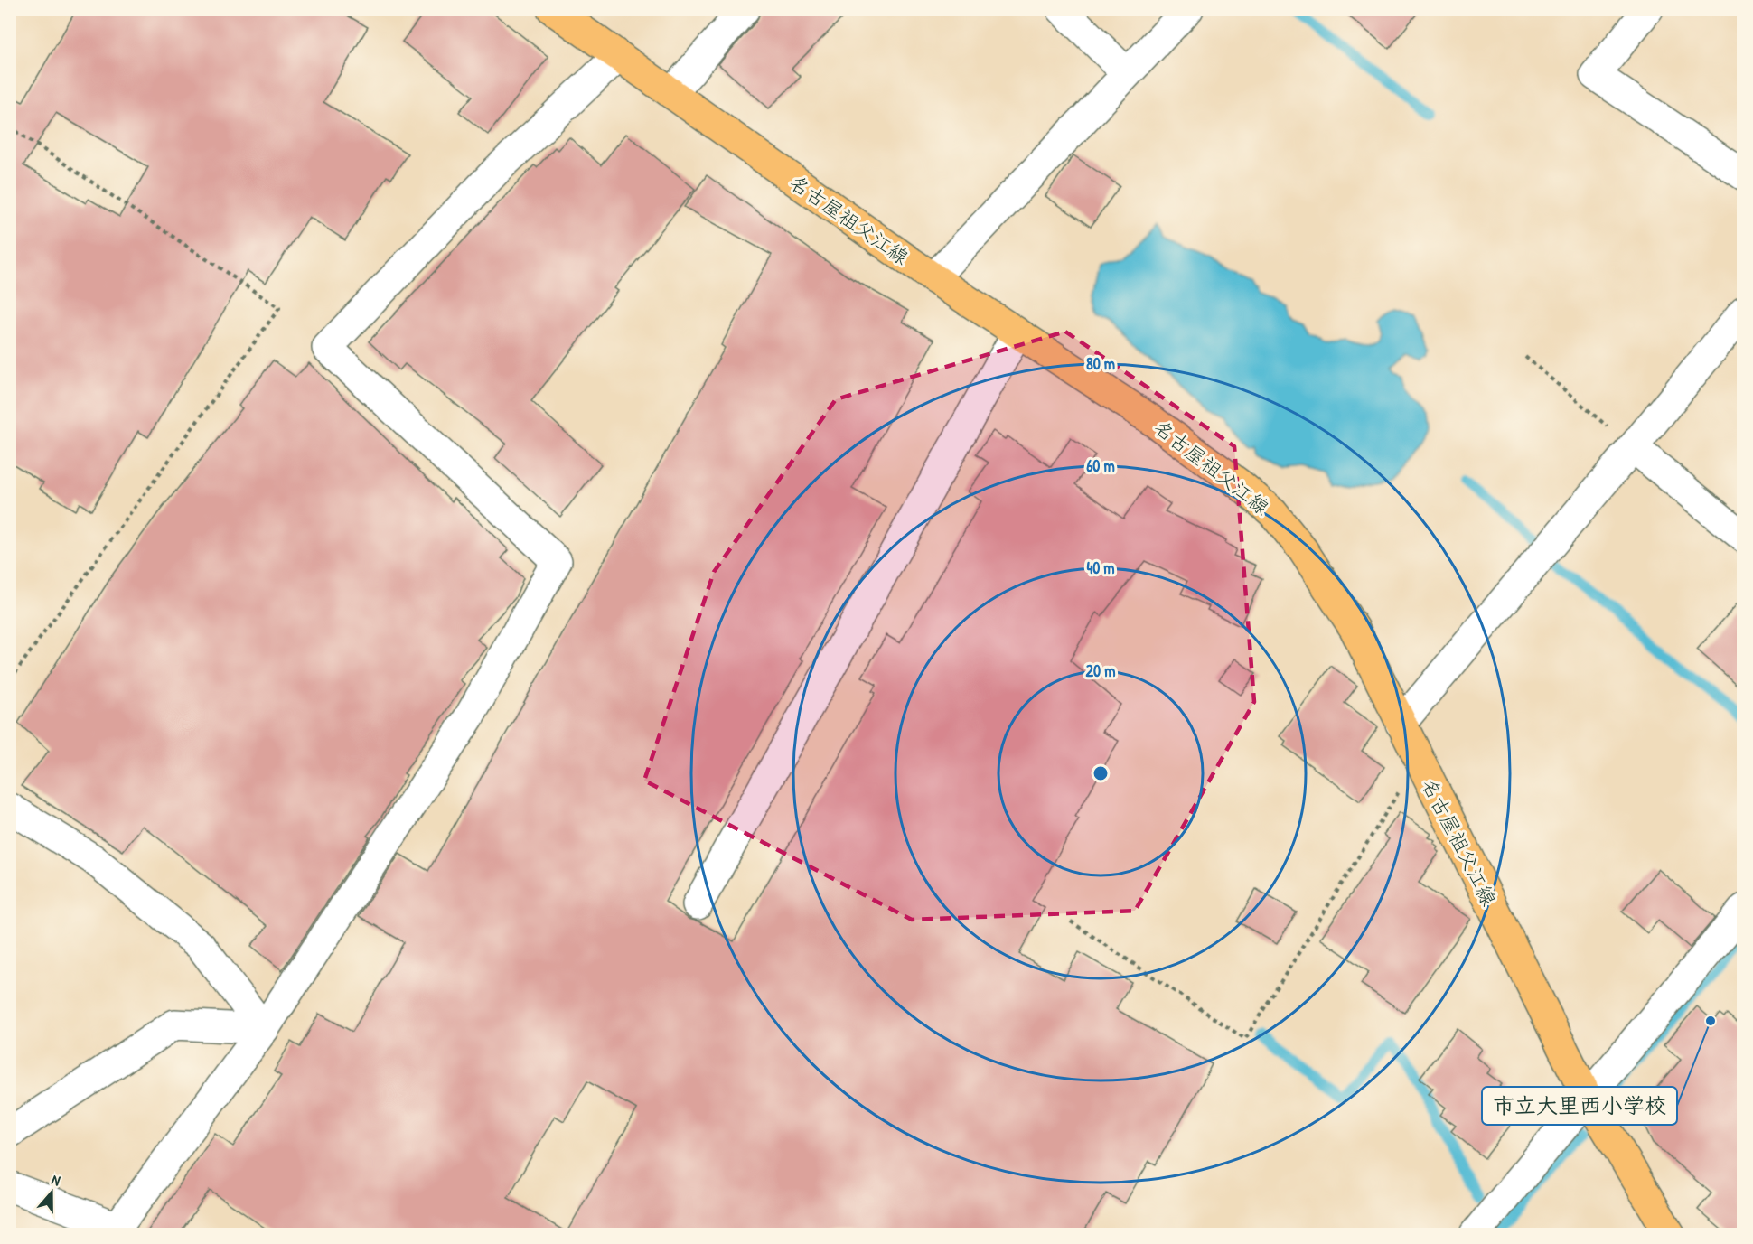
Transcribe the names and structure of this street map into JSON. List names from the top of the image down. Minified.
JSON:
{"streets":{"main road":["名古屋祖父江線"]},"places":["市立大里西小学校"],"north":"top","rings":["80 m","60 m","40 m","20 m"]}
